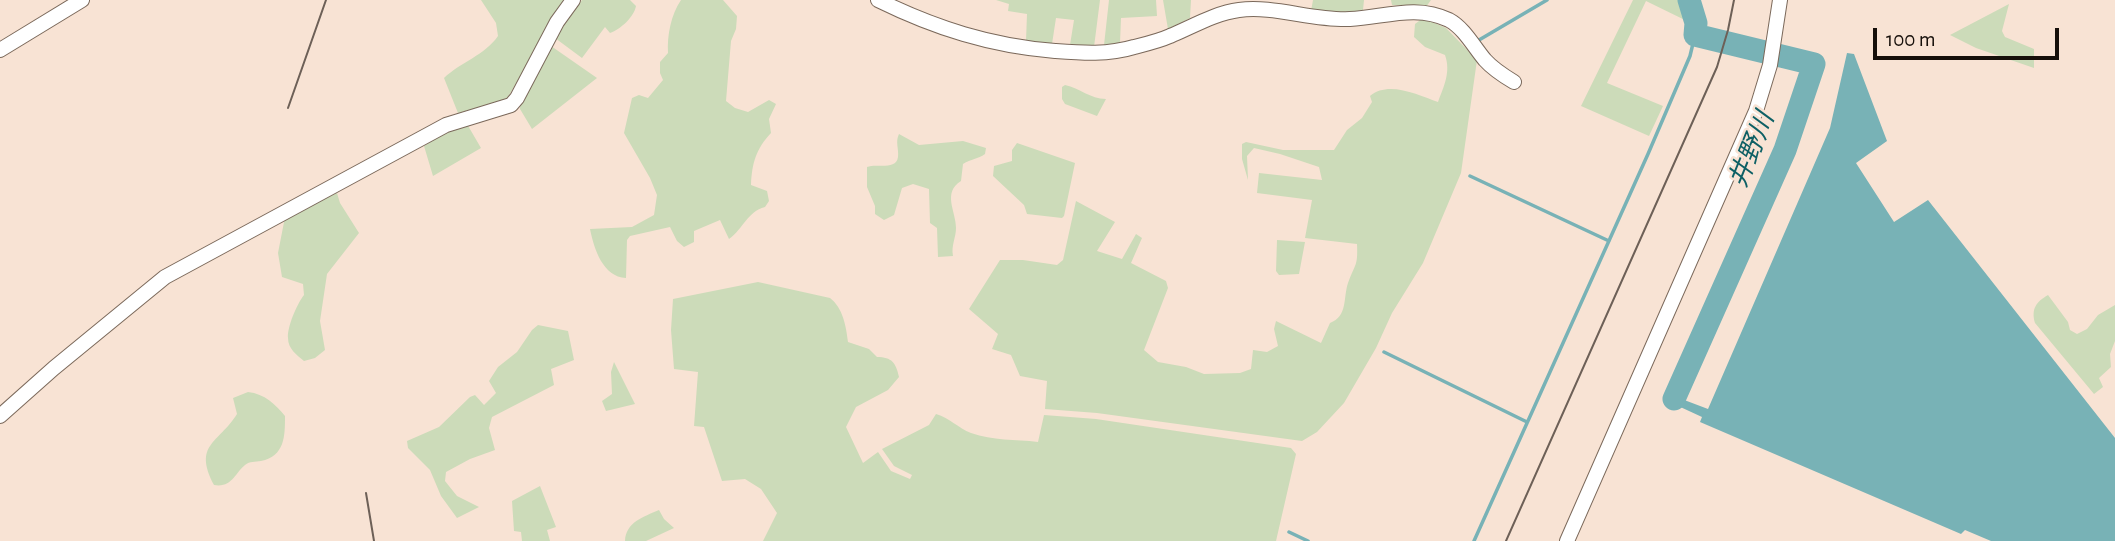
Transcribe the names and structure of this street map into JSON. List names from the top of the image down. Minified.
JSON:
{"water":["井野川"],"scale_bar":"100 m"}
